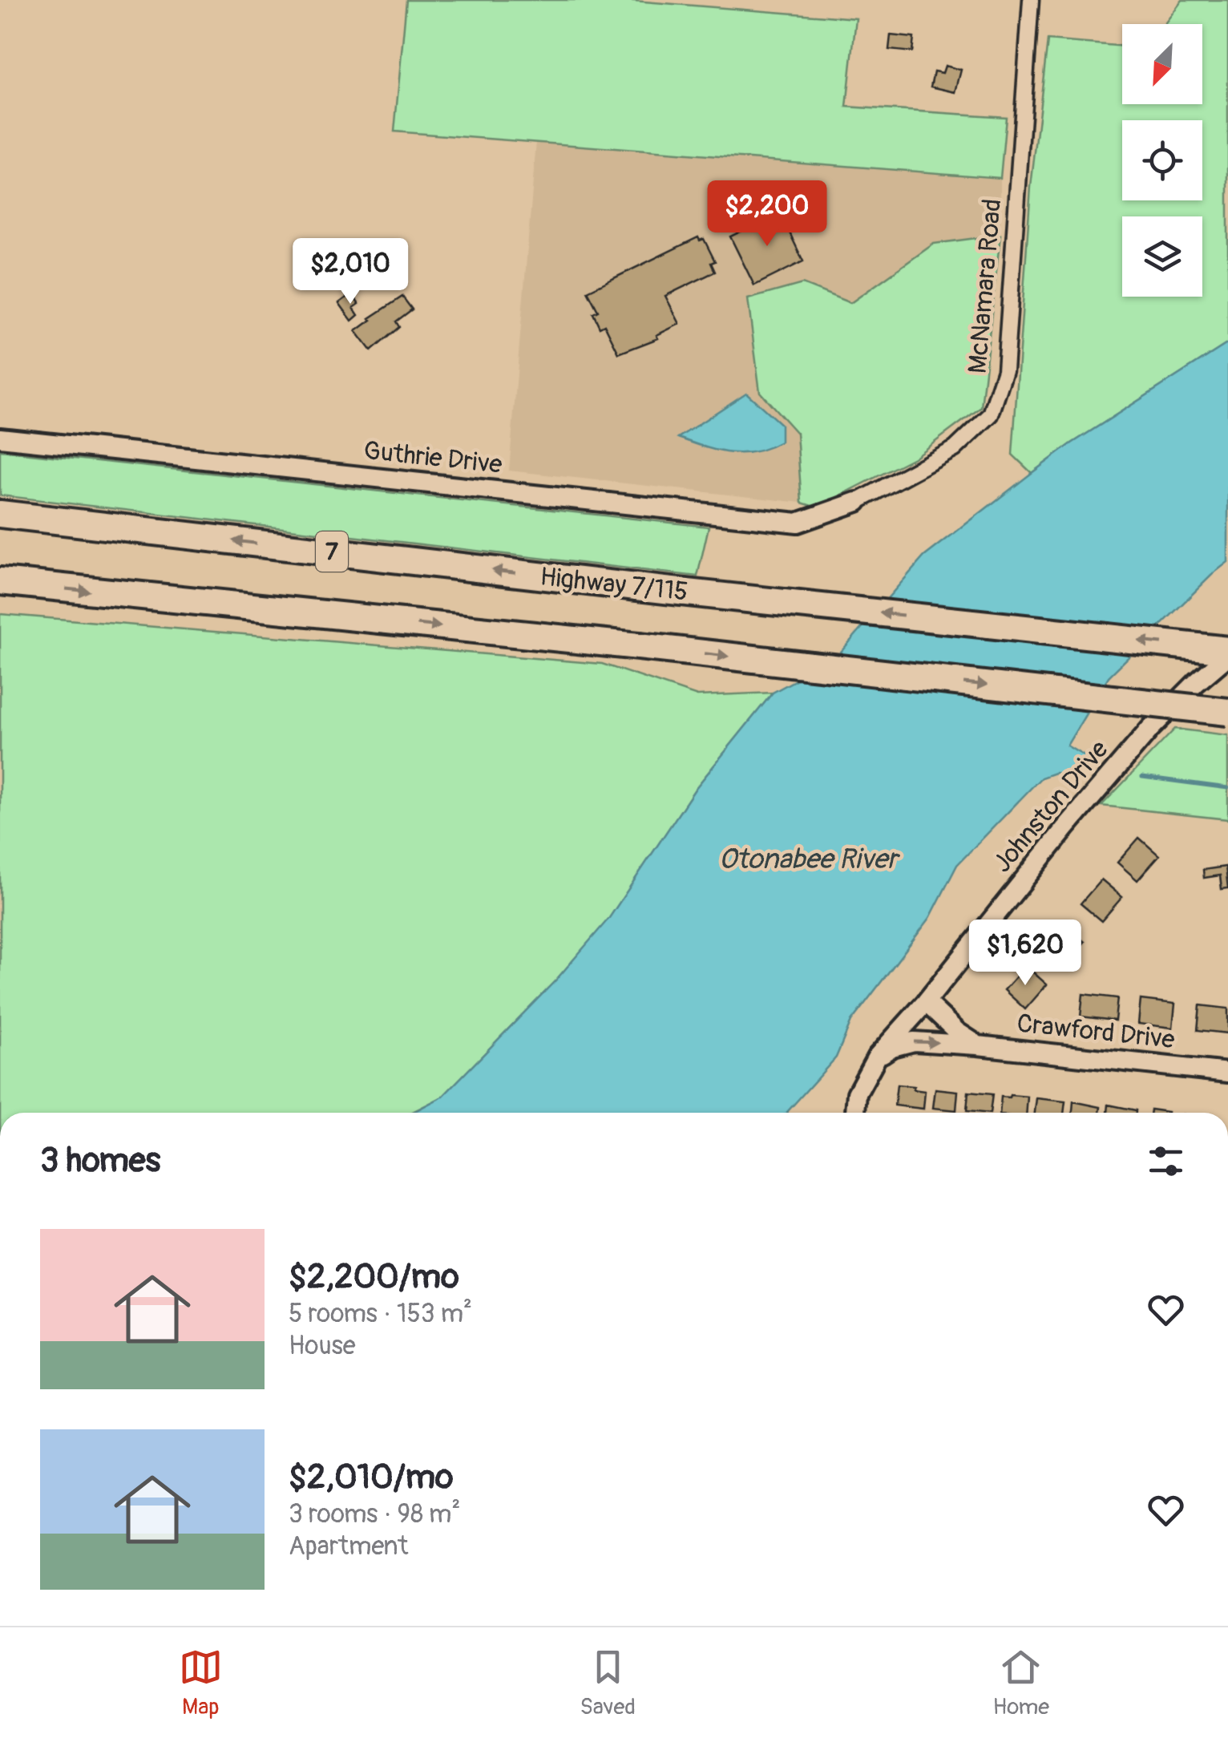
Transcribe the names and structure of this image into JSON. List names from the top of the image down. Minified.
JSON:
{"streets":{"highway":["7","Highway 7/115"],"street":["McNamara Road","Guthrie Drive","Johnston Drive","Crawford Drive"]},"crossings":[["McNamara Road","Guthrie Drive"],["Highway 7/115","Johnston Drive"],["Johnston Drive","Crawford Drive"]],"water":["Otonabee River"],"north":"bottom left","page":{"price":["$2,200","$2,010","$1,620"],"heading":"3 homes","list":[{"name":"$2,200/mo","note":"5 rooms · 153 m² · House"},{"name":"$2,010/mo","note":"3 rooms · 98 m² · Apartment"}],"tabs":["Map","Saved","Home"]}}
